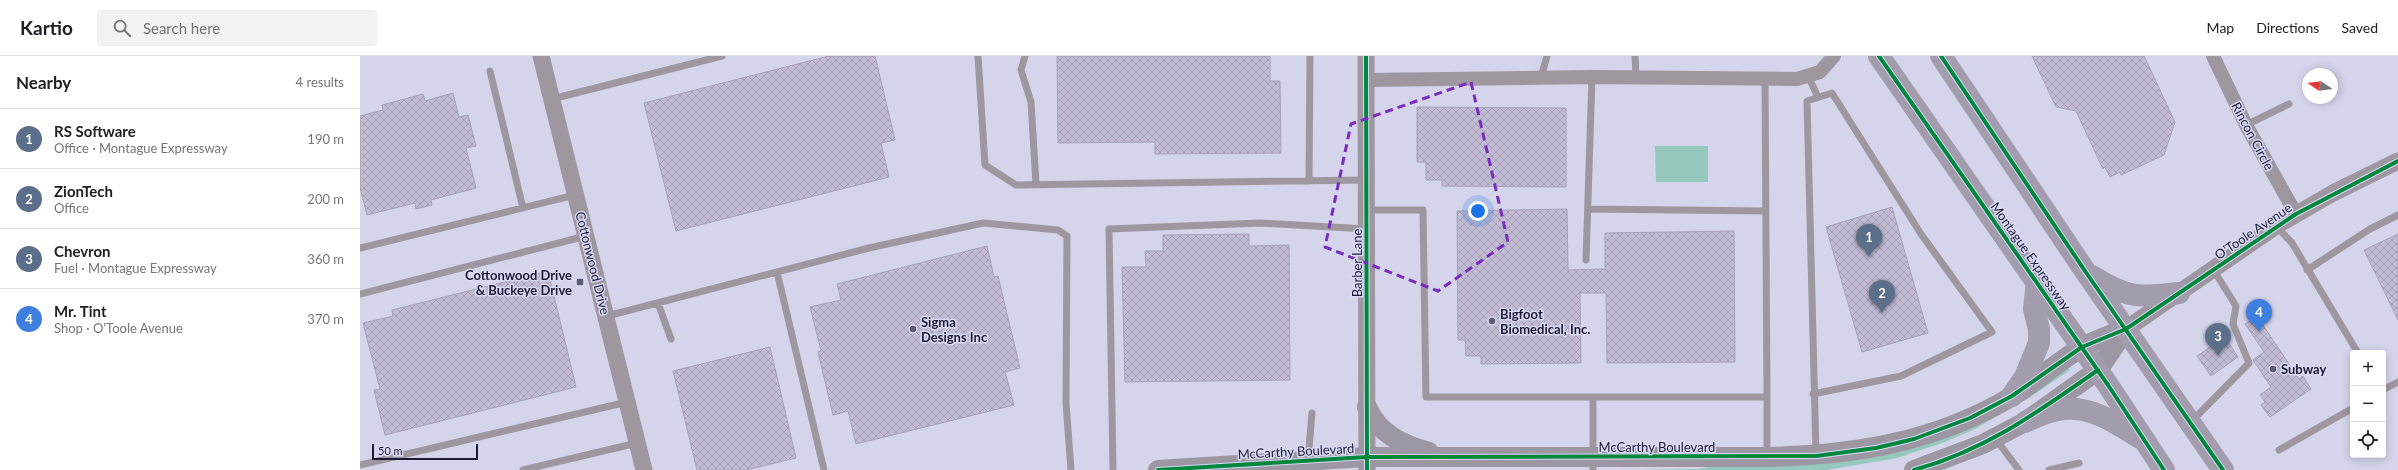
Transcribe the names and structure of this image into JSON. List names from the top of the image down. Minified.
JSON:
{"streets":{"highway":["Montague Expressway"],"main road":["McCarthy Boulevard"],"street":["Rincon Circle","O’Toole Avenue","Cottonwood Drive","Barber Lane"]},"crossings":[["Rincon Circle","O’Toole Avenue"],["O’Toole Avenue","McCarthy Boulevard"],["Montague Expressway","McCarthy Boulevard"],["Barber Lane","McCarthy Boulevard"]],"places":{"transit":["Cottonwood Drive & Buckeye Drive"],"other":["Bigfoot Biomedical, Inc.","Sigma Designs Inc","Subway"]},"scale_bar":"50 m","north":"left","page":{"header":"Kartio","search":"Search here","nav":["Map","Directions","Saved"],"heading":["Nearby","4 results"],"list":[{"mark":"1","name":"RS Software","note":"Office · Montague Expressway","value":"190 m"},{"mark":"2","name":"ZionTech","note":"Office","value":"200 m"},{"mark":"3","name":"Chevron","note":"Fuel · Montague Expressway","value":"360 m"},{"mark":"4","name":"Mr. Tint","note":"Shop · O’Toole Avenue","value":"370 m"}],"pins":["1","2","4","3"],"map_buttons":["+","−"],"scale":"50 m"}}
